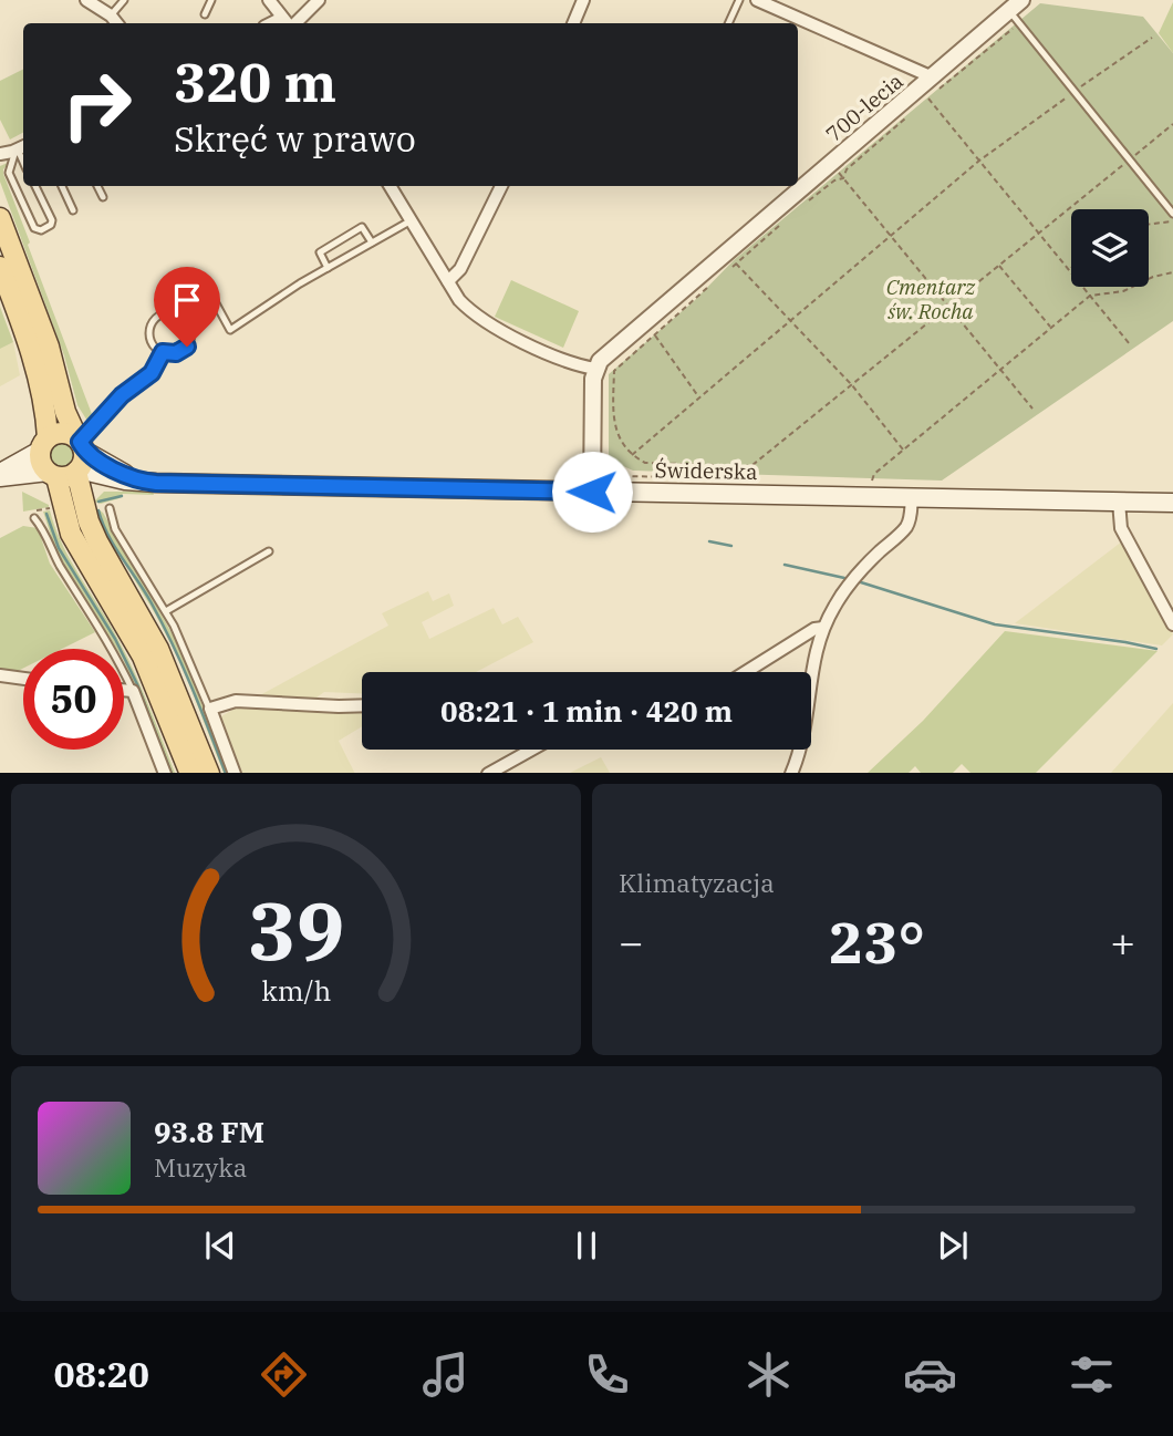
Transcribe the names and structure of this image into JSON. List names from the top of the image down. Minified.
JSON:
{"streets":{"main road":["Świderska"],"street":["700-lecia"]},"parks":["Cmentarz św. Rocha"],"page":{"turn":["320 m","Skręć w prawo"],"limit":"50","trip":"08:21 · 1 min · 420 m","tile":"Klimatyzacja","heat":["−","23°","+"],"song":["93.8 FM","Muzyka"],"tabs":"08:20","gauge":["39","km/h"]}}
